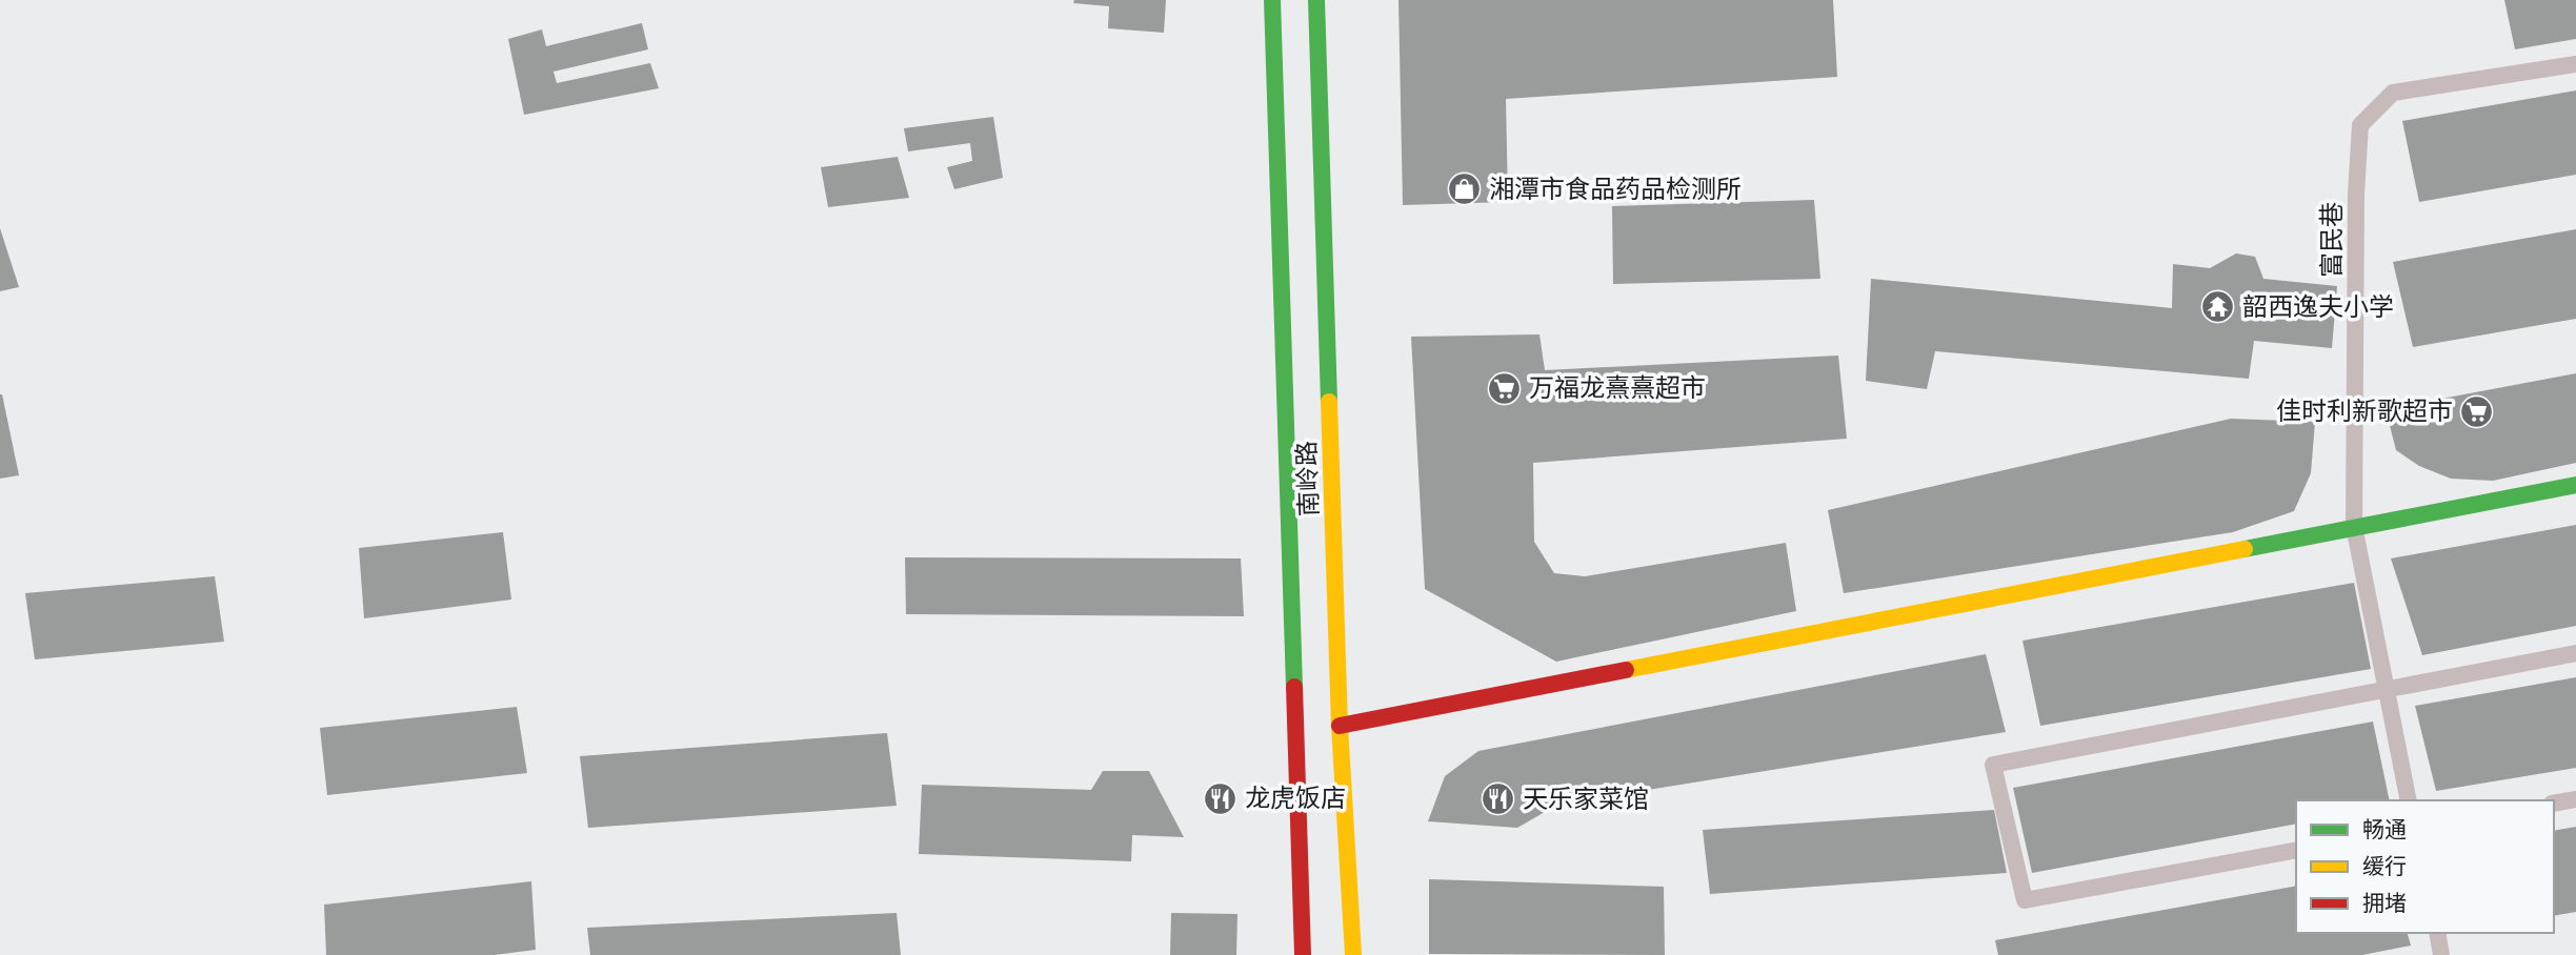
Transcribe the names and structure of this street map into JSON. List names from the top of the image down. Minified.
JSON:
{"streets":{"street":["南岭路"],"lane":["富民巷"]},"places":{"shop":["湘潭市食品药品检测所"],"temple":["韶西逸夫小学"],"supermarket":["万福龙熹熹超市","佳时利新歌超市"],"restaurant":["龙虎饭店","天乐家菜馆"]},"legend":["畅通","缓行","拥堵"]}
